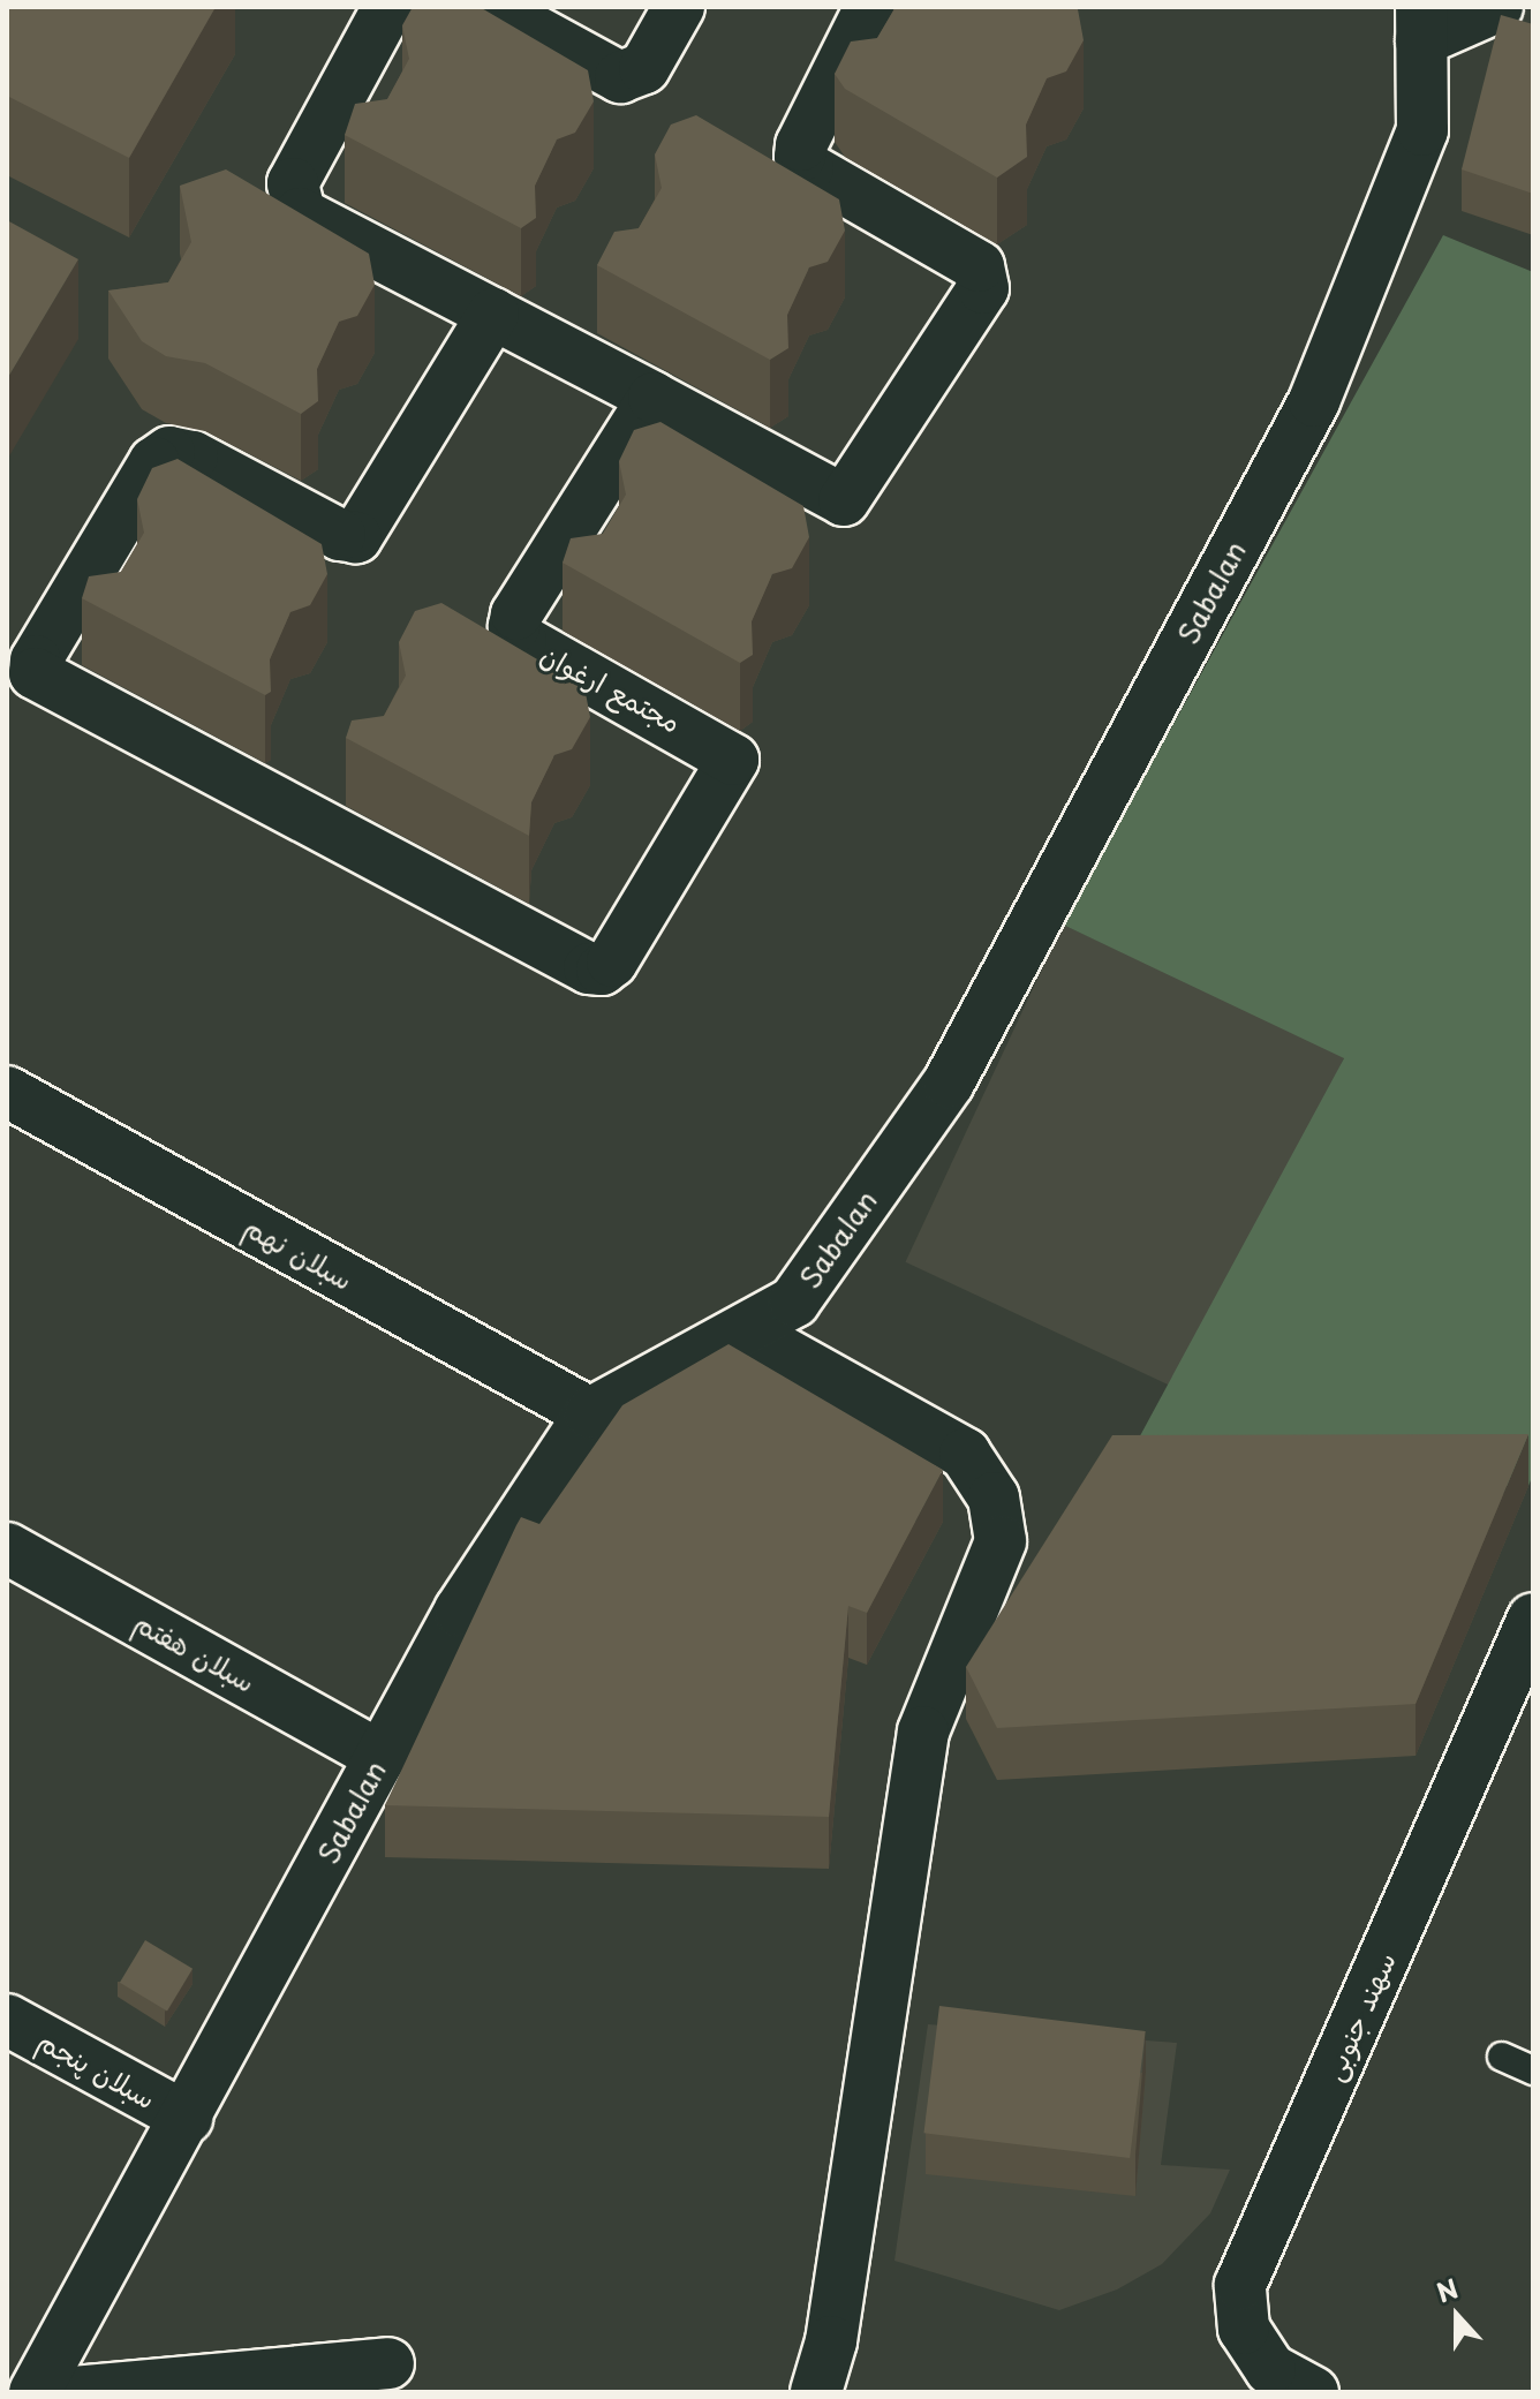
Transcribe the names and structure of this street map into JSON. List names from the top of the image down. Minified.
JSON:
{"streets":{"street":["Sabalan","مجتمع ارغوان","سبلان نهم","سبلان هفتم","سهند جنوبی","سبلان پنجم"]},"crossings":[["Sabalan","سبلان نهم"],["Sabalan","سبلان هفتم"],["Sabalan","سبلان پنجم"]],"north":"top"}
